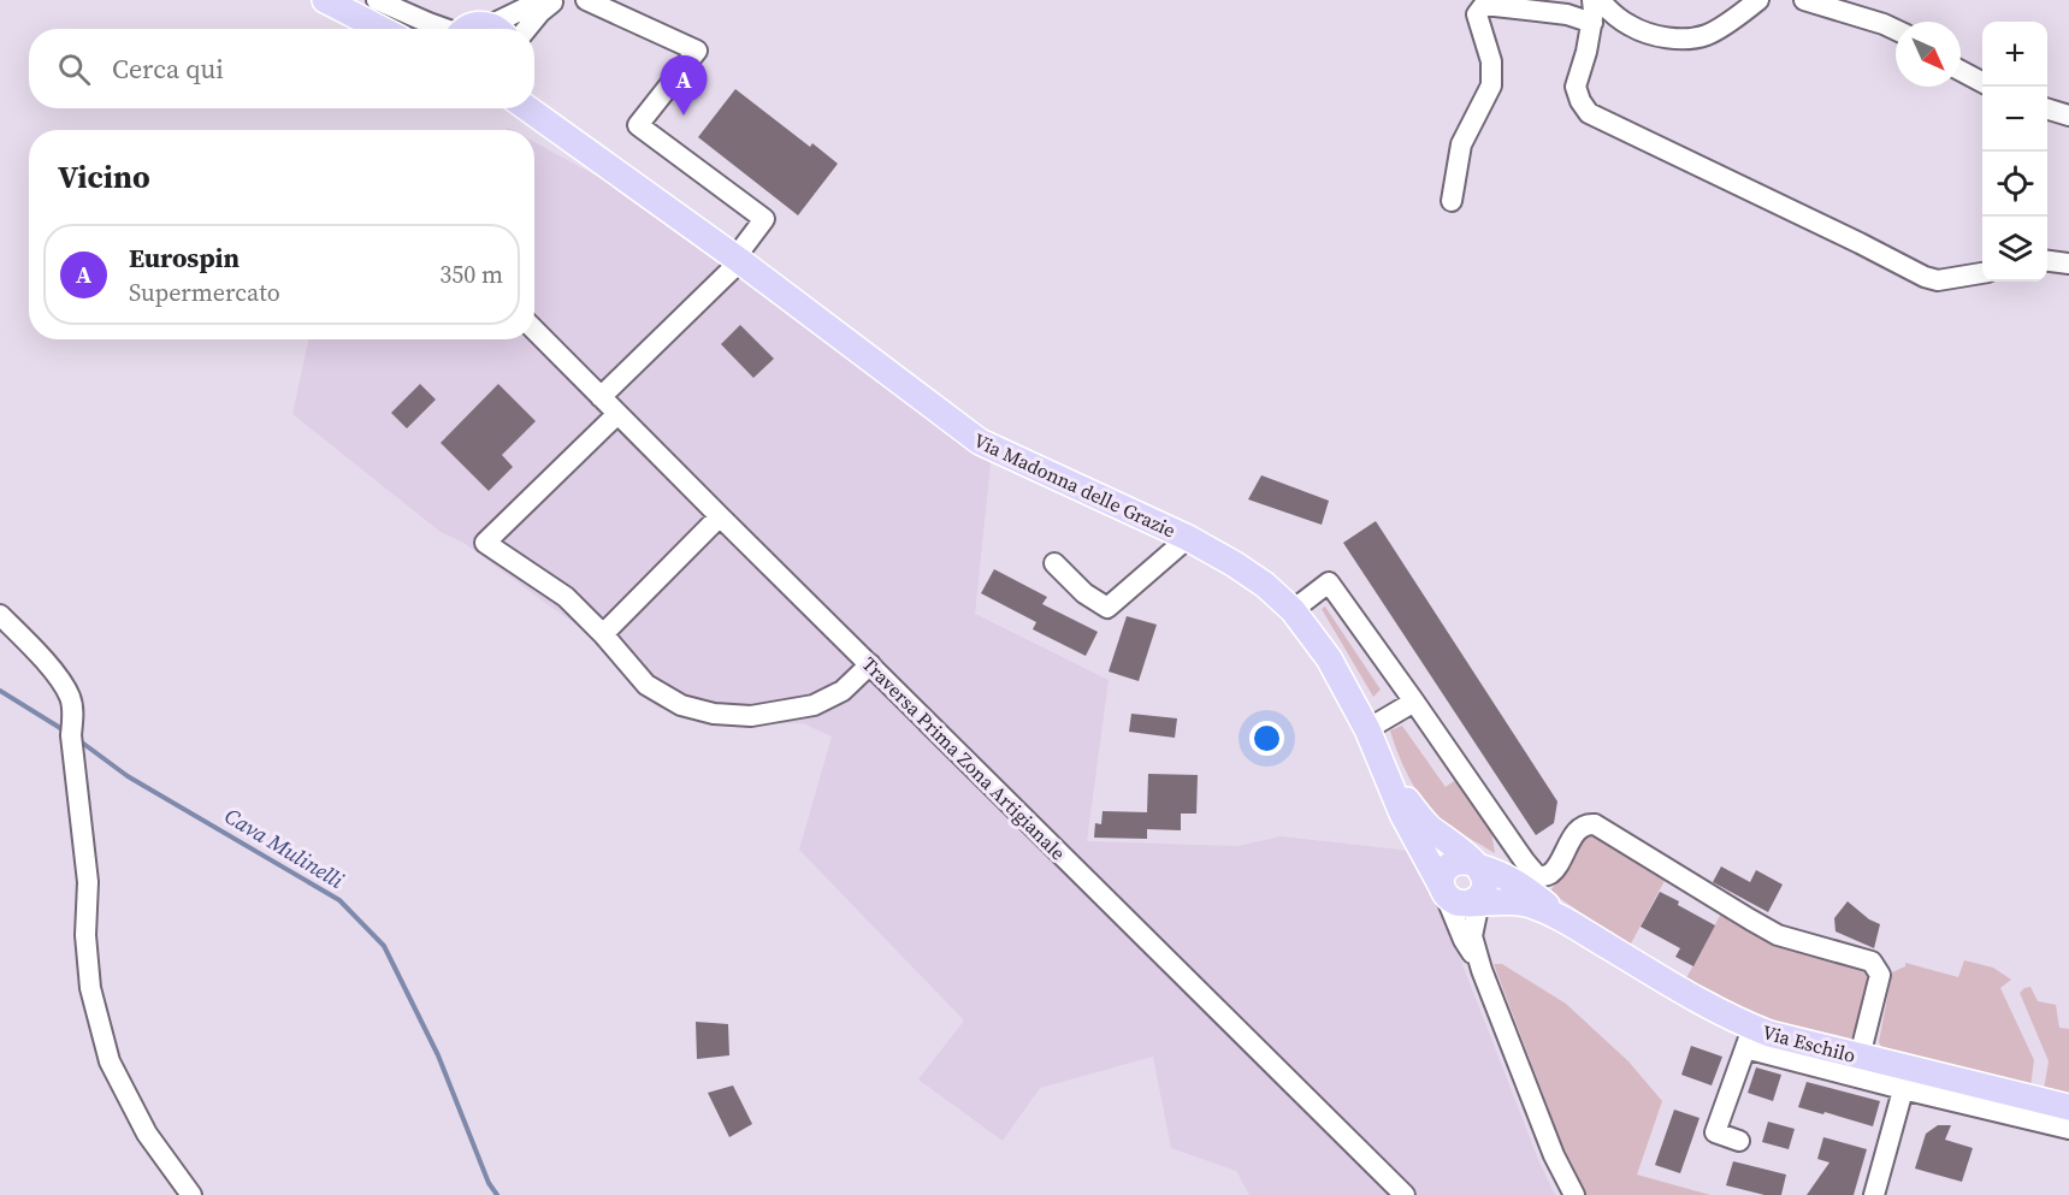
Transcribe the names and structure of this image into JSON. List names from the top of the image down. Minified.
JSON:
{"streets":{"main road":["Via Madonna delle Grazie","Via Eschilo"],"street":["Traversa Prima Zona Artigianale"]},"water":["Cava Mulinelli"],"north":"bottom right","page":{"map_buttons":["+","−"],"search":"Cerca qui","pins":"A","heading":"Vicino","list":[{"mark":"A","name":"Eurospin","note":"Supermercato","value":"350 m"}]}}
